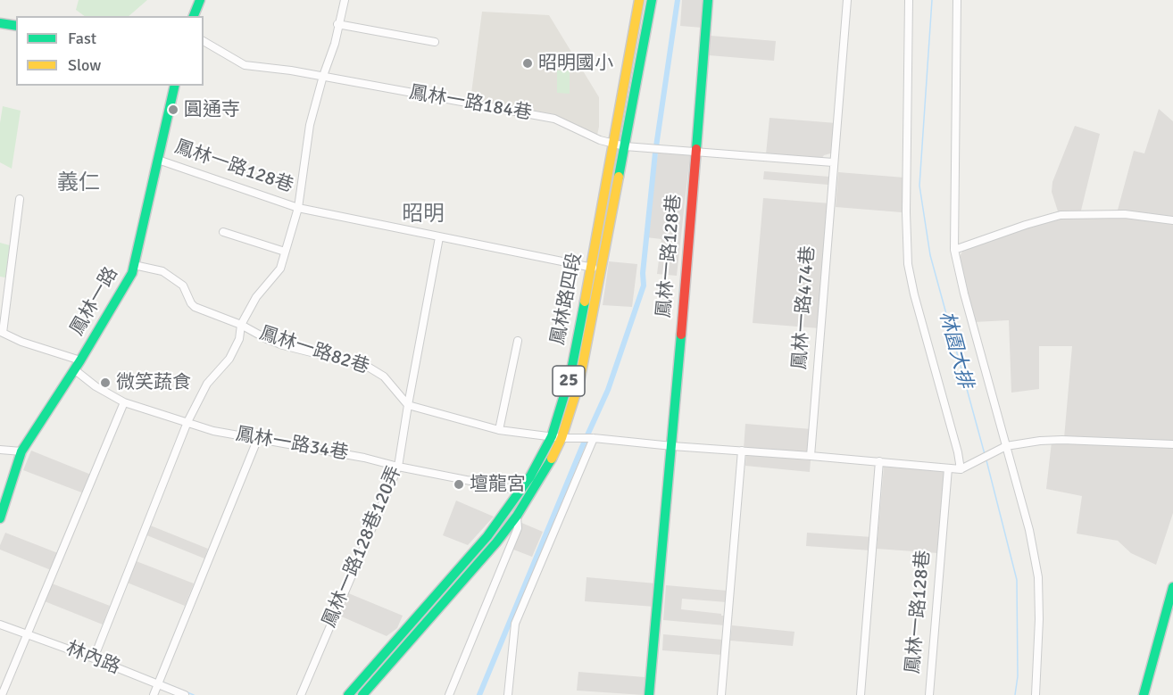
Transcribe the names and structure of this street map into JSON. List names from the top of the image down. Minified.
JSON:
{"streets":{"main road":["鳳林一路128巷","鳳林路四段","鳳林一路","25"],"street":["鳳林一路184巷","鳳林一路474巷","鳳林一路82巷","鳳林一路34巷","鳳林一路128巷120弄","林內路"]},"crossings":[["鳳林一路184巷","鳳林路四段"],["鳳林一路128巷","鳳林路四段"],["鳳林一路128巷","鳳林一路"],["鳳林一路128巷","鳳林一路82巷"],["鳳林一路128巷","鳳林一路34巷"],["鳳林一路128巷","鳳林一路128巷120弄"],["鳳林一路128巷","林內路"],["鳳林路四段","鳳林一路34巷"],["鳳林一路","鳳林一路82巷"],["鳳林一路","鳳林一路34巷"],["鳳林一路82巷","鳳林一路128巷120弄"],["鳳林一路34巷","鳳林一路128巷120弄"]],"districts":["義仁","昭明"],"water":["林園大排"],"places":["昭明國小","圓通寺","微笑蔬食","壇龍宮"],"legend":["Fast","Slow"]}
